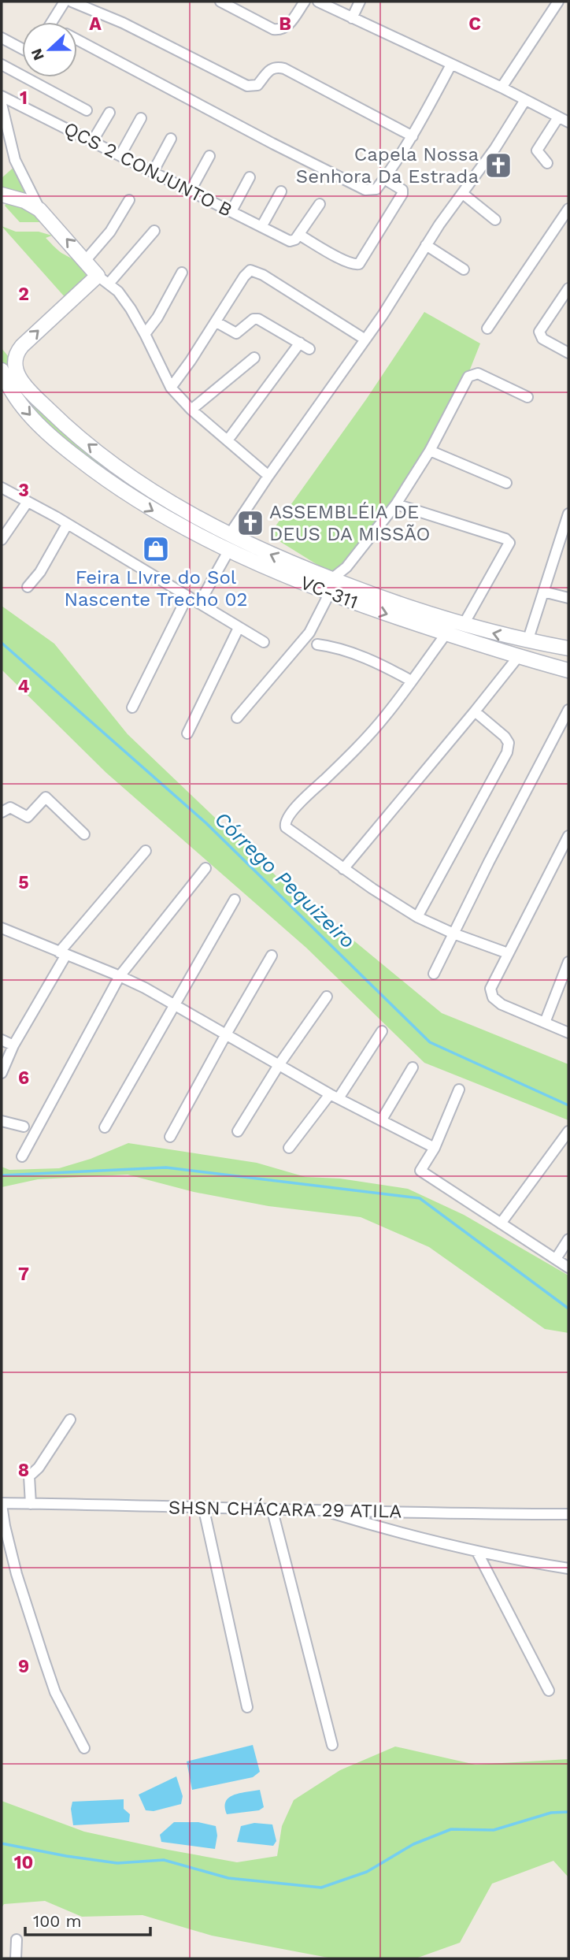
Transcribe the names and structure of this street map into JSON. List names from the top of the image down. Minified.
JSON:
{"streets":{"main road":["VC-311"],"street":["QCS 2 CONJUNTO B","SHSN CHÁCARA 29 ATILA"]},"water":["Córrego Pequizeiro"],"places":{"church":["Capela Nossa Senhora Da Estrada","ASSEMBLÉIA DE DEUS DA MISSÃO"],"shop":["Feira LIvre do Sol Nascente Trecho 02"]},"scale_bar":"100 m","north":"left","grid":{"columns":["A","B","C"],"rows":["1","2","3","4","5","6","7","8","9","10"]}}
